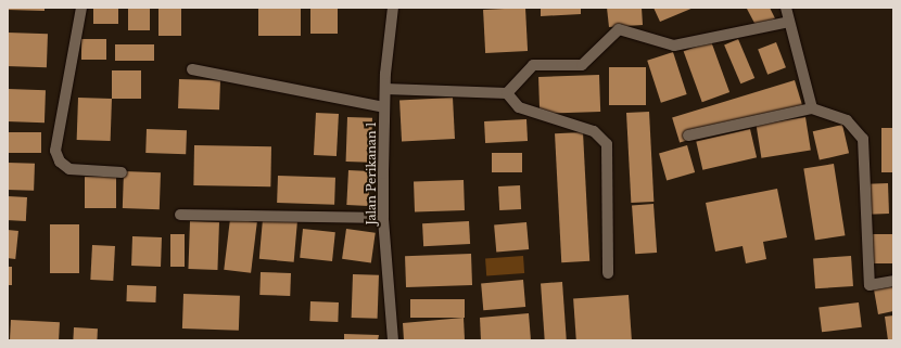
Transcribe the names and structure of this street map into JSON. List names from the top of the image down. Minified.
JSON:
{"streets":{"street":["Jalan Perikanan 1"]}}
